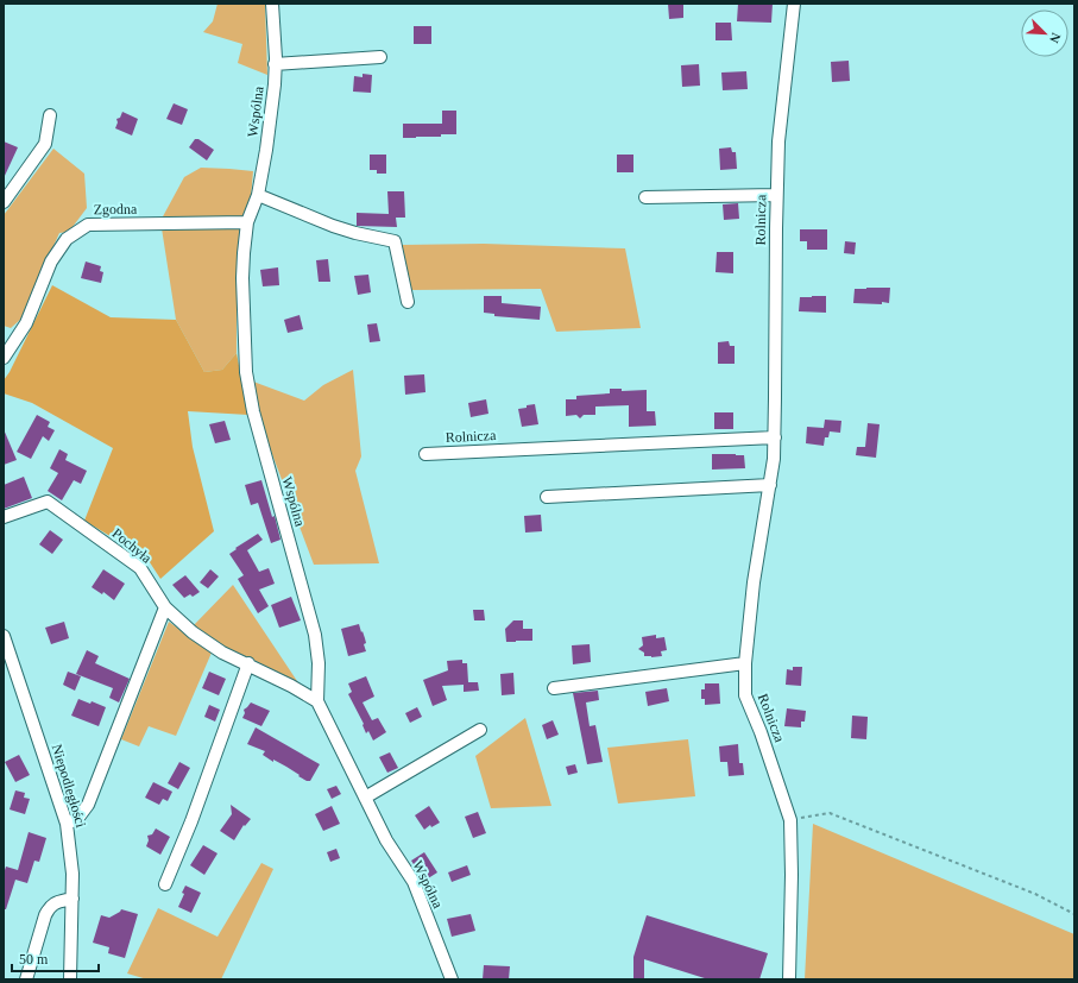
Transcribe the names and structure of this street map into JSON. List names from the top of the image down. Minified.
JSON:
{"streets":{"street":["Wspólna","Zgodna","Rolnicza","Pochyła","Niepodległości"]},"crossings":[["Wspólna","Zgodna"],["Wspólna","Pochyła"]],"scale_bar":"50 m","north":"bottom right"}
